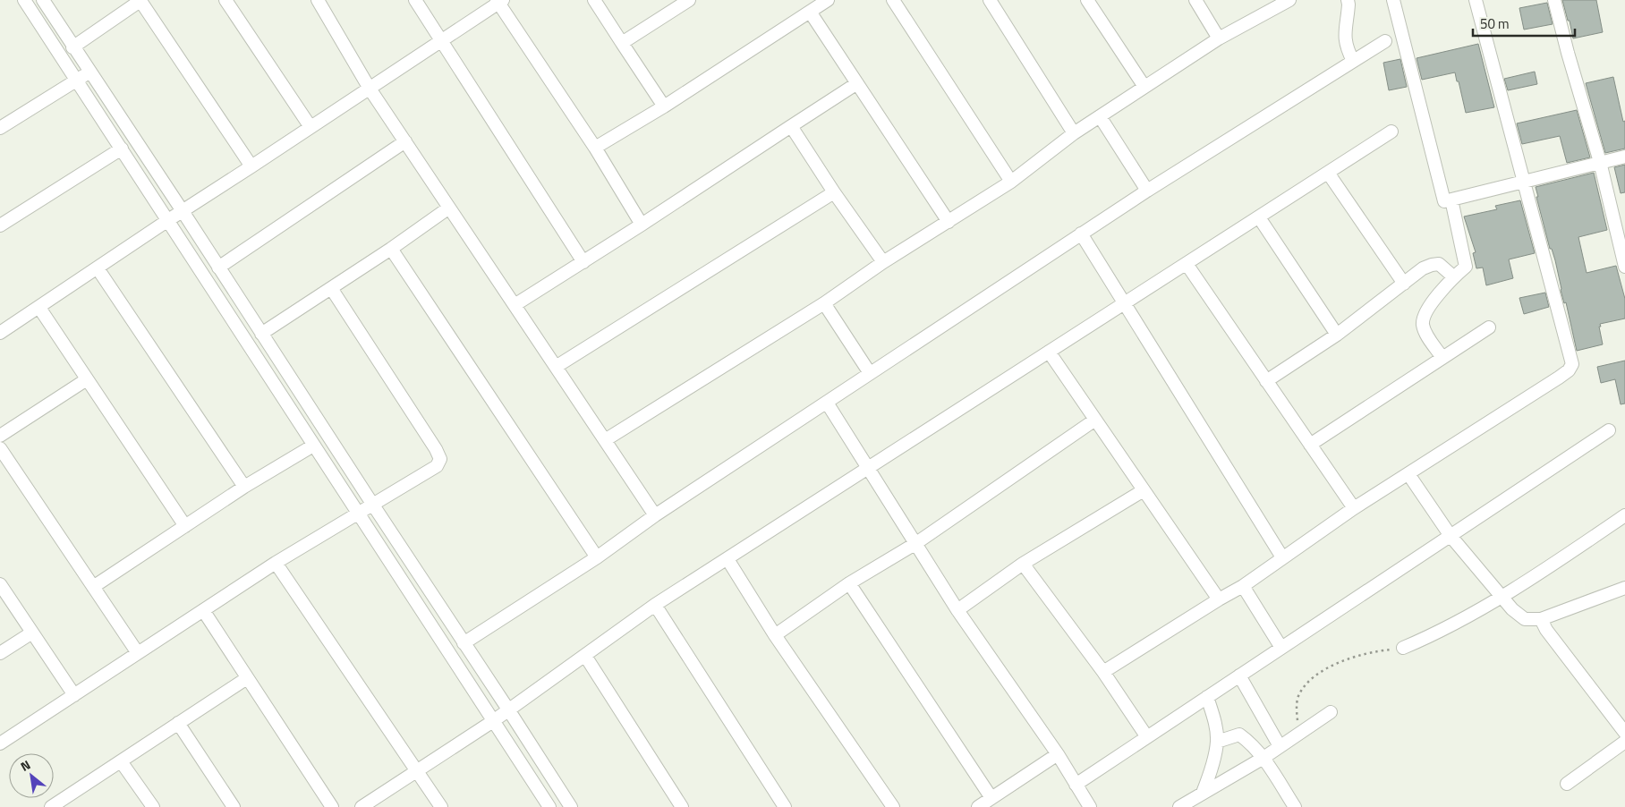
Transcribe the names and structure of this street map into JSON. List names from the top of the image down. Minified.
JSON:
{"scale_bar":"50 m","north":"top left"}
